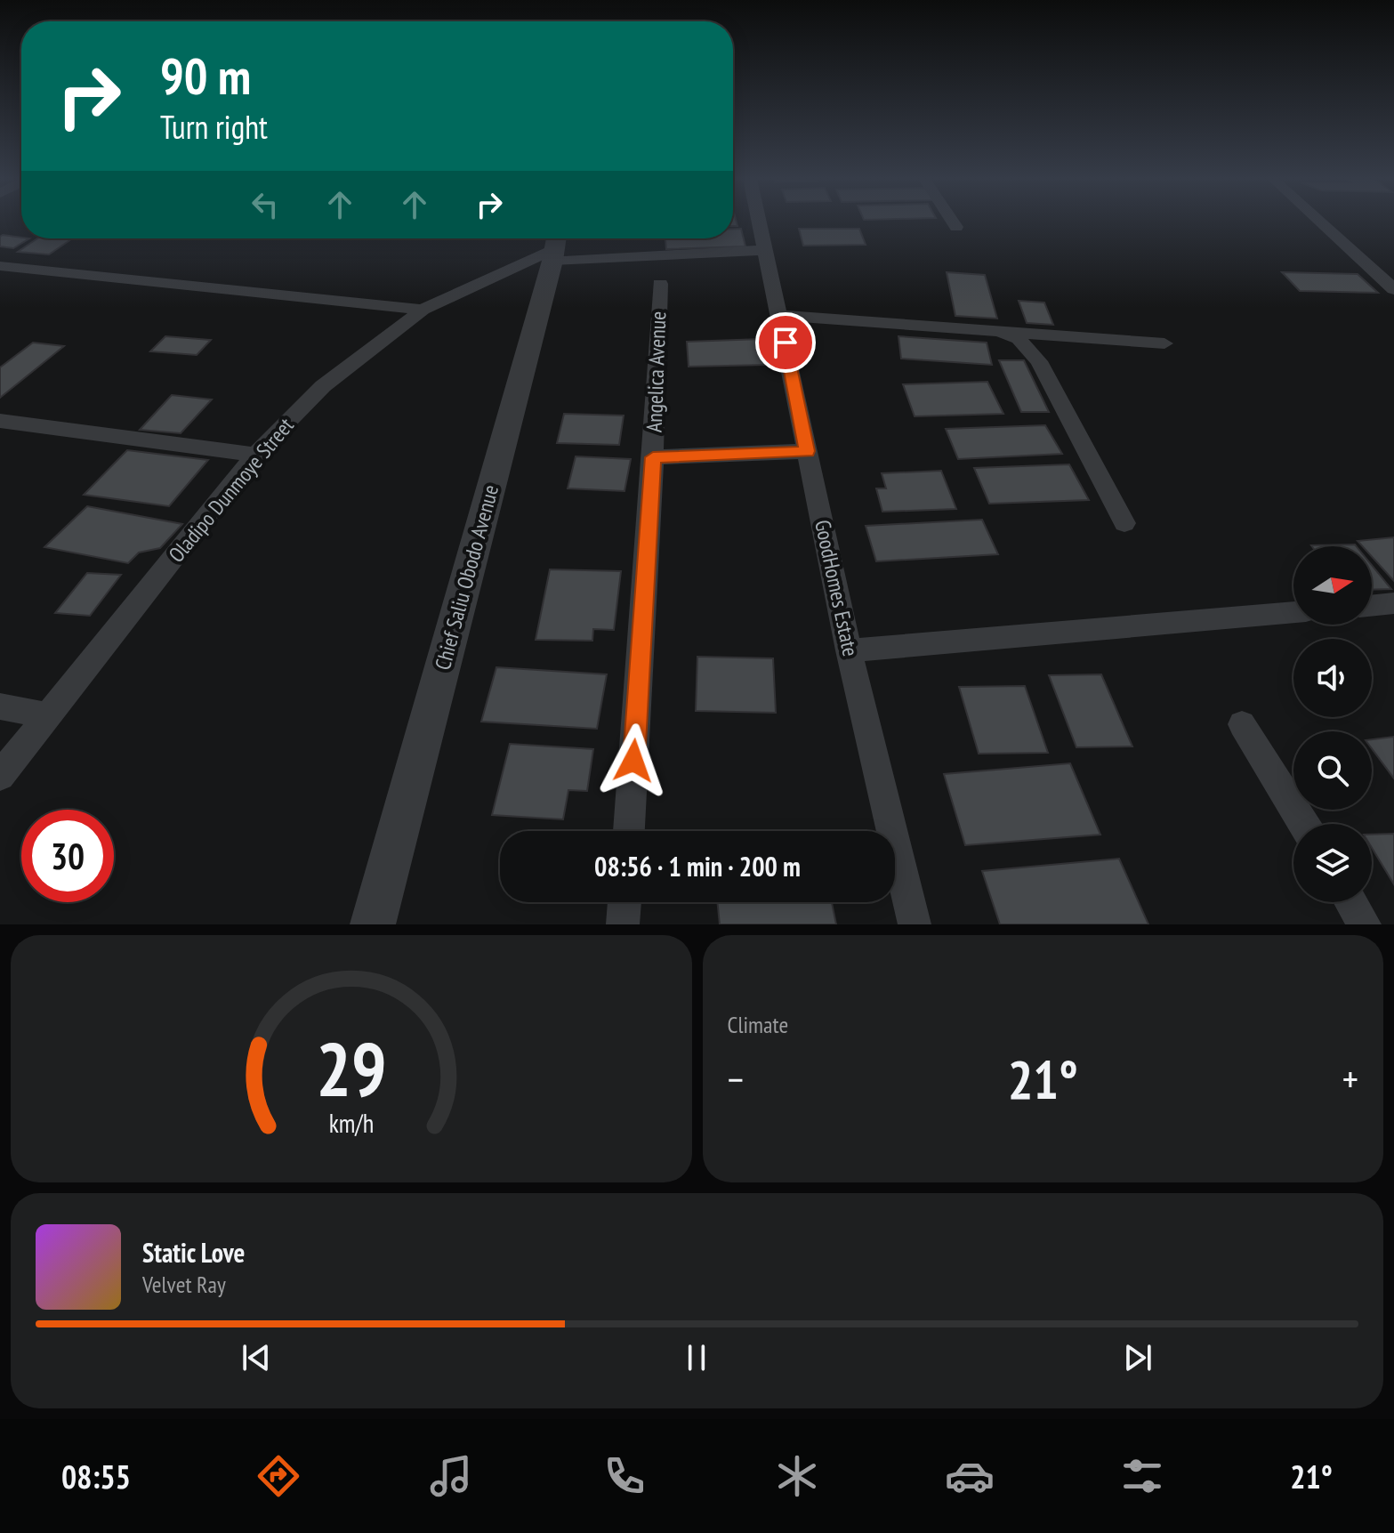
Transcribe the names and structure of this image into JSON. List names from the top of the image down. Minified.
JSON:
{"streets":{"street":["Angelica Avenue","Oladipo Dunmoye Street","Chief Saliu Obodo Avenue","GoodHomes Estate"]},"crossings":[["Oladipo Dunmoye Street","Chief Saliu Obodo Avenue"]],"north":"right","page":{"turn":["90 m","Turn right"],"limit":"30","trip":"08:56 · 1 min · 200 m","tile":"Climate","heat":["−","21°","+"],"song":["Static Love","Velvet Ray"],"tabs":["08:55","21°"],"gauge":["29","km/h"]}}
